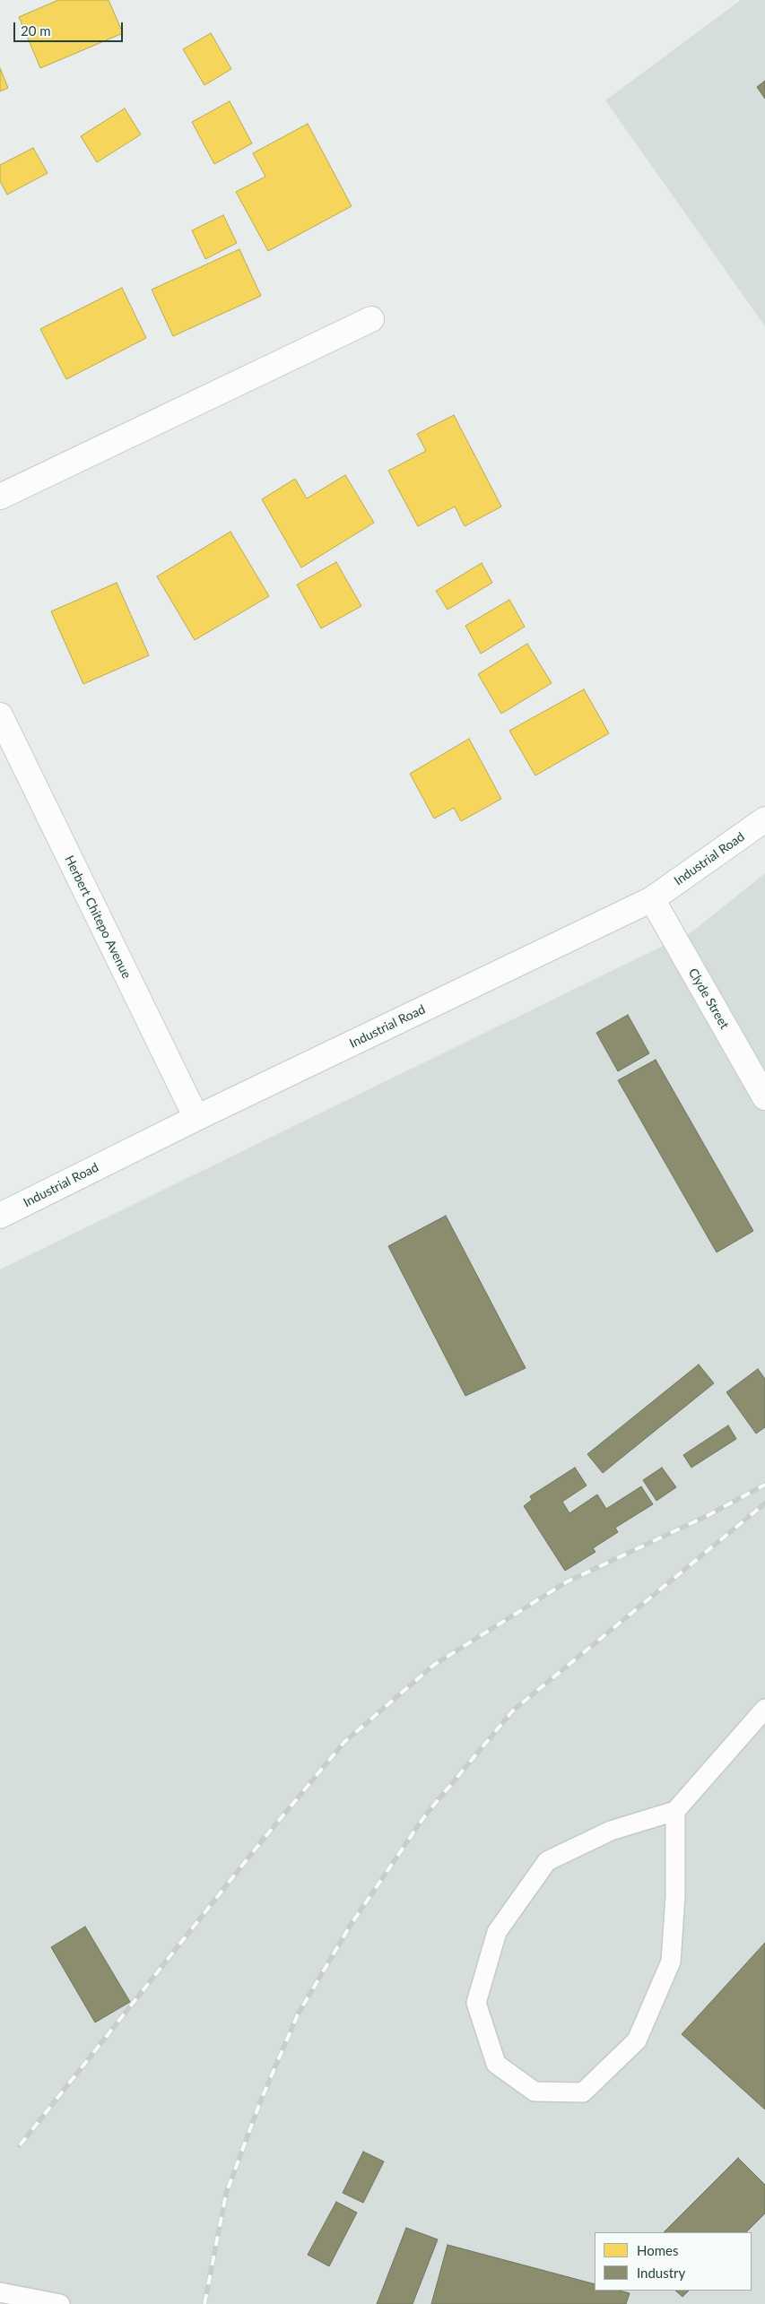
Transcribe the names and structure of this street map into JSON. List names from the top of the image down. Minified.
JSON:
{"streets":{"street":["Industrial Road","Herbert Chitepo Avenue","Clyde Street"]},"crossings":[["Industrial Road","Herbert Chitepo Avenue"],["Industrial Road","Clyde Street"]],"legend":["Homes","Industry"],"scale_bar":"20 m"}
